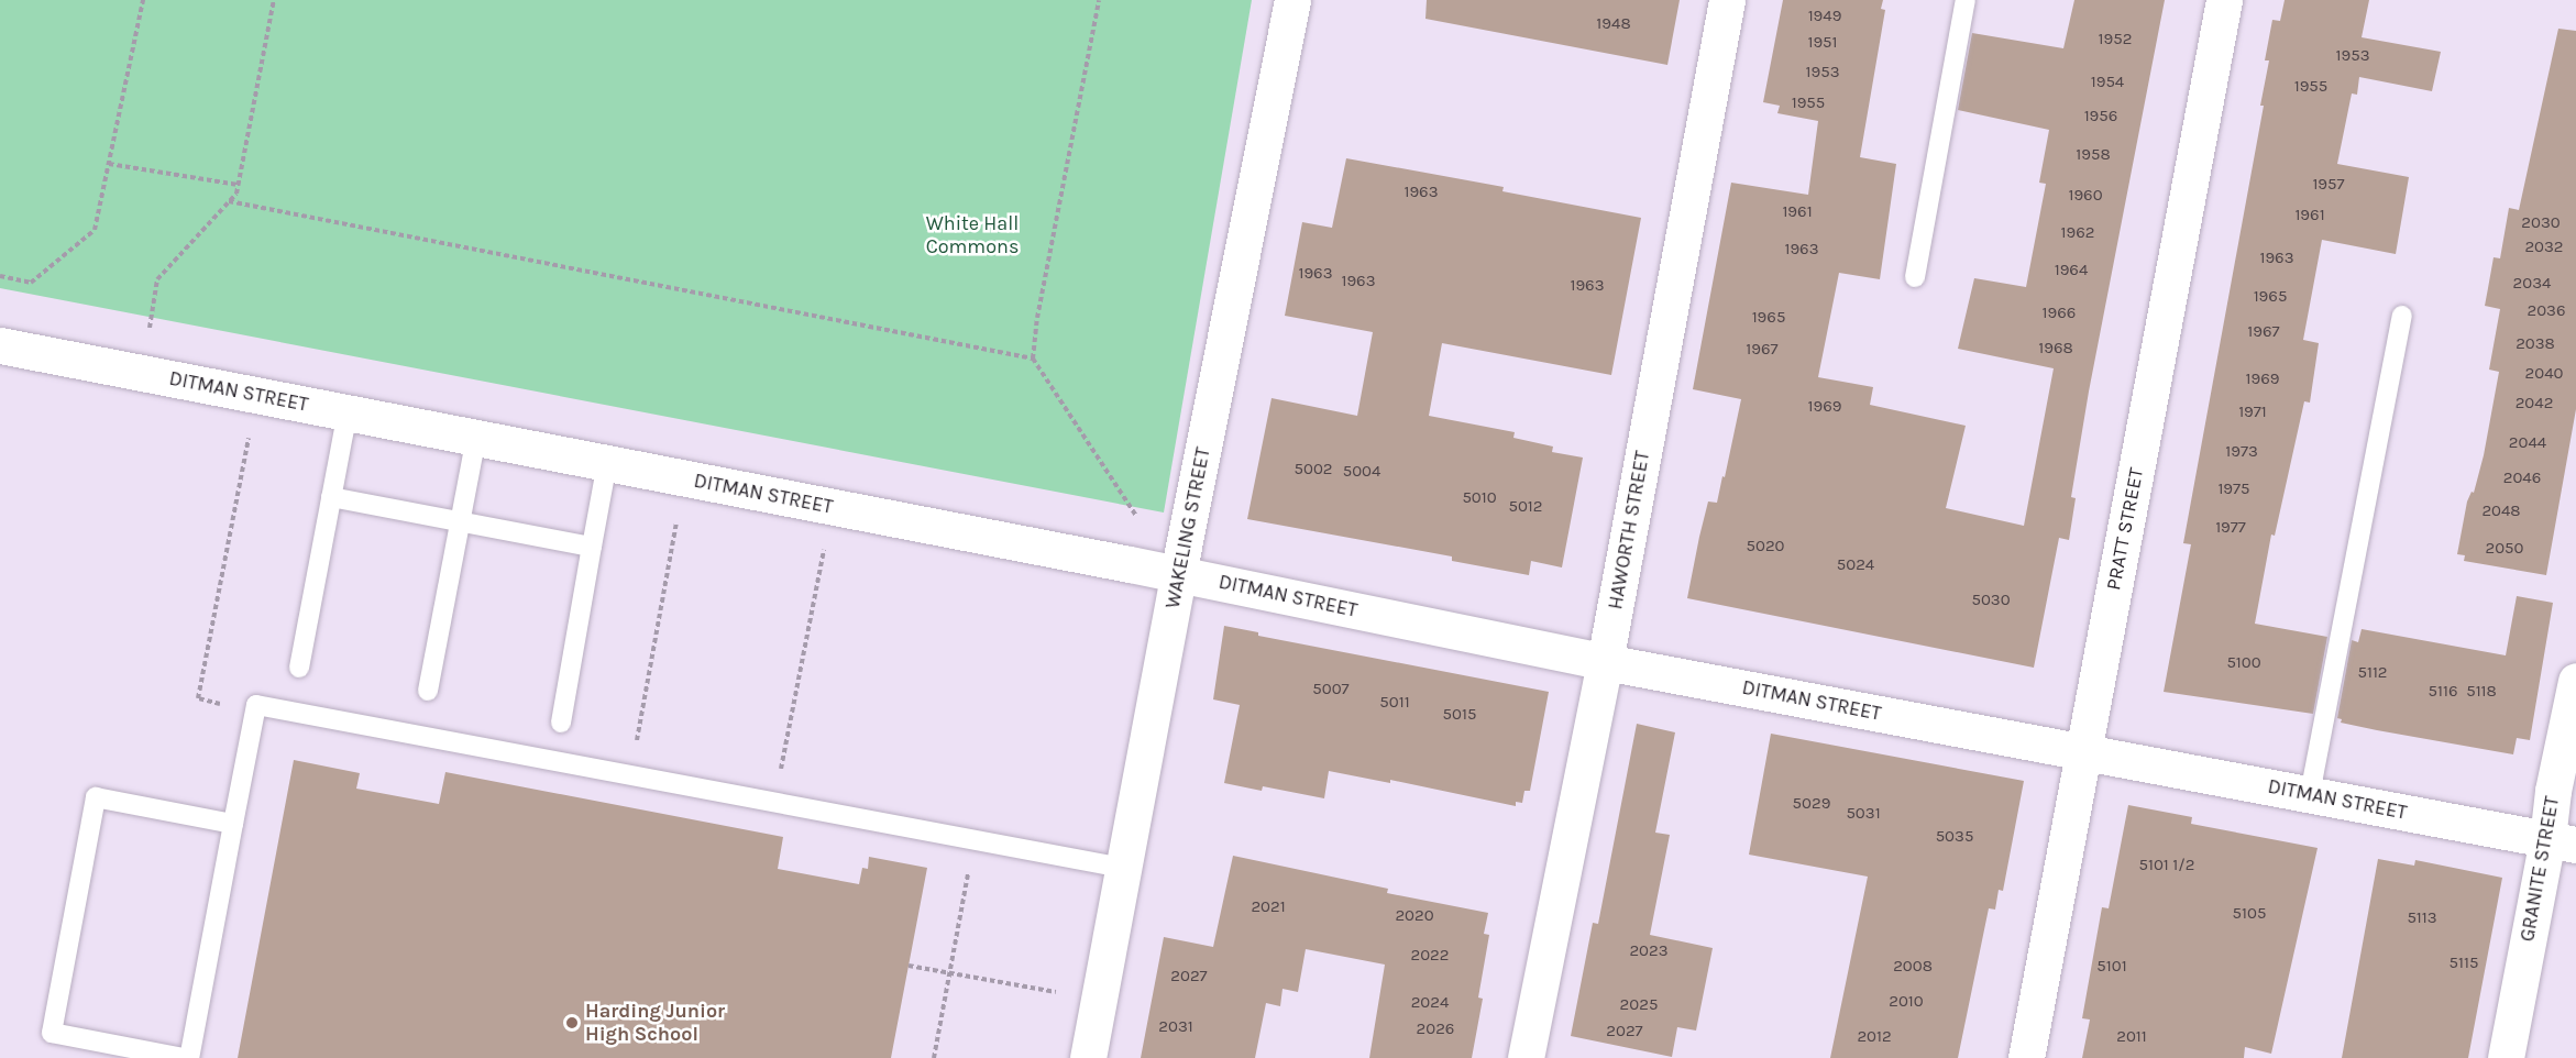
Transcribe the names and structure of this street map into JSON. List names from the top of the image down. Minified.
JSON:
{"streets":{"street":["DITMAN STREET","WAKELING STREET","PRATT STREET","HAWORTH STREET","GRANITE STREET"]},"crossings":[["DITMAN STREET","WAKELING STREET"],["DITMAN STREET","PRATT STREET"],["DITMAN STREET","HAWORTH STREET"],["DITMAN STREET","GRANITE STREET"]],"parks":["White Hall Commons"],"places":["Harding Junior High School"],"house_numbers":["1949","1948","1952","1951","1953","1953","1954","1955","1955","1956","1958","1957","1963","1960","1961","1961","2030","1962","2032","1963","1963","1964","1963","1963","2034","1963","1965","2036","1966","1965","1967","2038","1968","1967","2040","1969","2042","1969","1971","2044","1973","5002","5004","2046","1975","5010","5012","2048","1977","5020","2050","5024","5030","5100","5112","5007","5116","5118","5011","5015","5029","5031","5035","5101 1/2","2021","5105","2020","5113","2023","2022","5115","2008","5101","2027","2010","2024","2025","2031","2026","2027","2012","2011"]}
